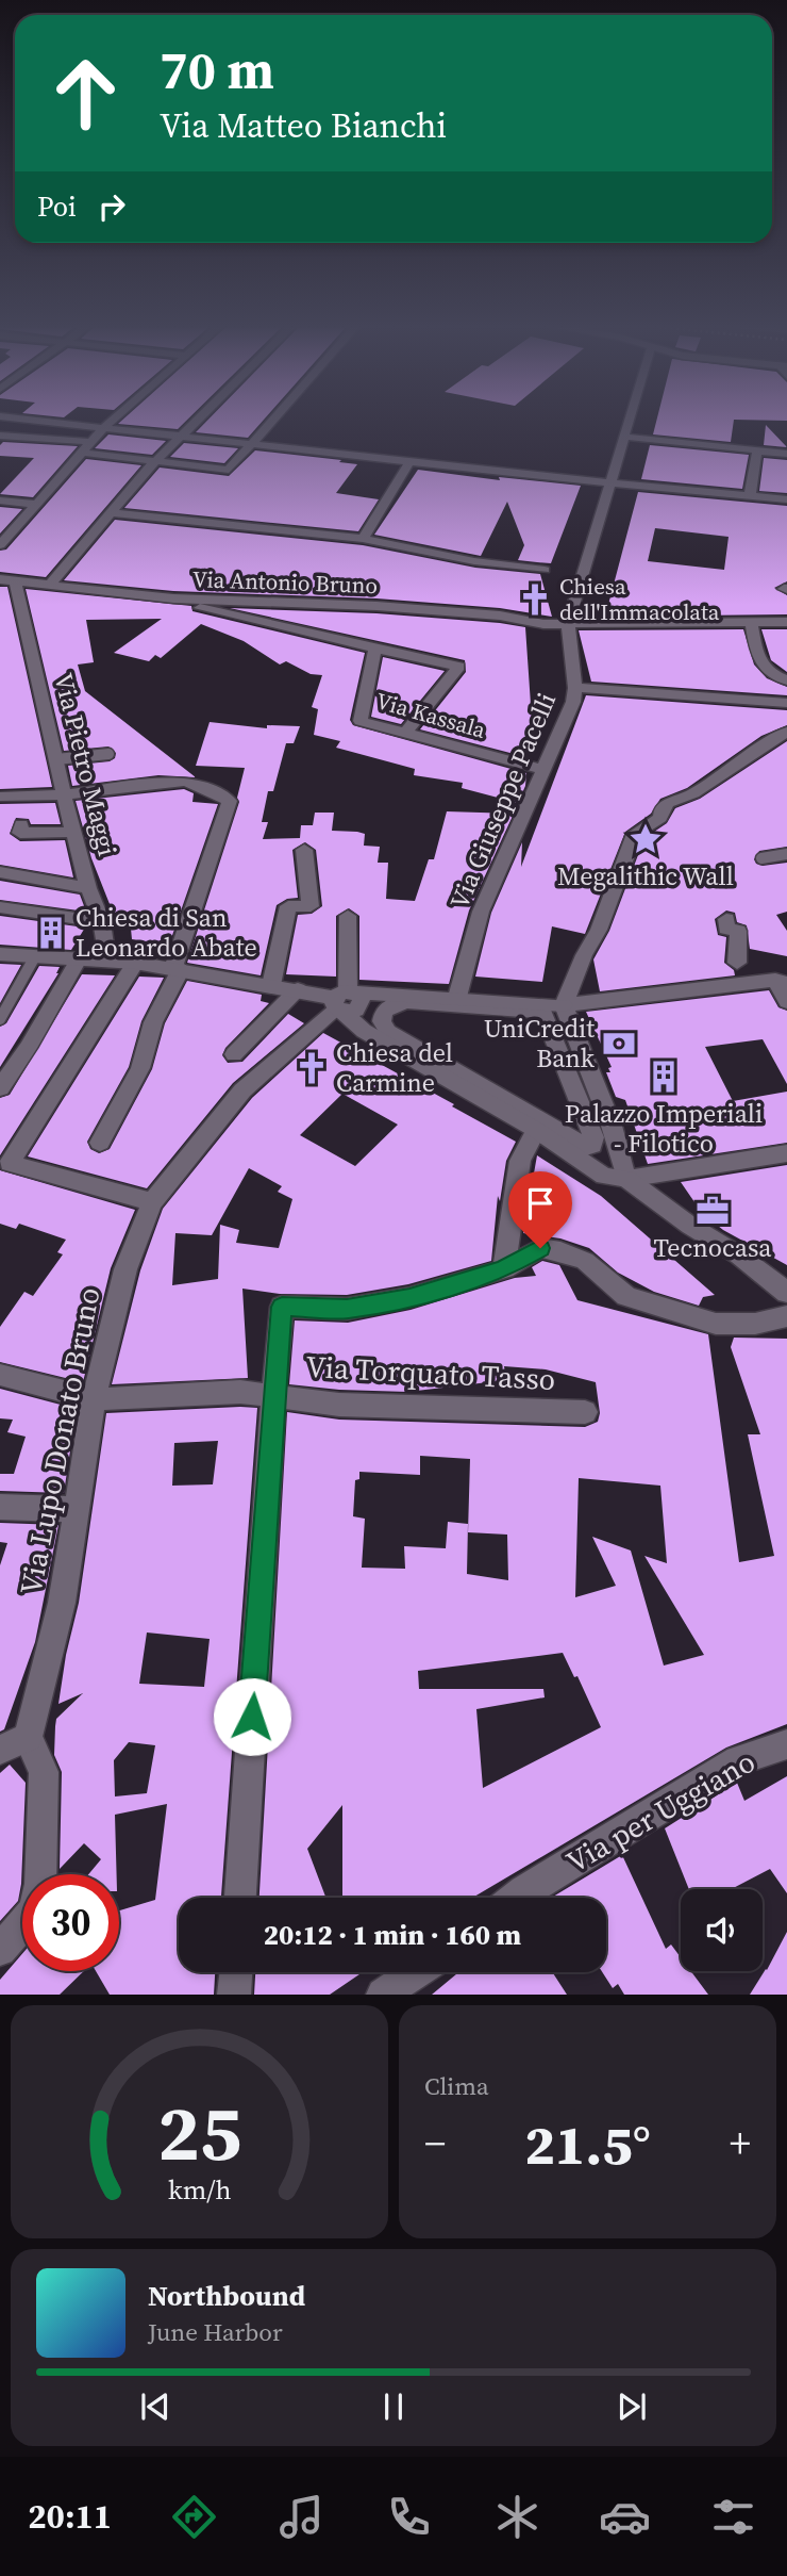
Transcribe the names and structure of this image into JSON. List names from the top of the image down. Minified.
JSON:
{"streets":{"street":["Via Antonio Bruno","Via Kassala","Via Pietro Maggi","Via Giuseppe Pacelli","Via Torquato Tasso","Via Lupo Donato Bruno","Via per Uggiano"]},"crossings":[["Via Antonio Bruno","Via Kassala"],["Via Antonio Bruno","Via Pietro Maggi"],["Via Antonio Bruno","Via Giuseppe Pacelli"],["Via Kassala","Via Giuseppe Pacelli"],["Via Torquato Tasso","Via Lupo Donato Bruno"]],"places":{"church":["Chiesa dell'Immacolata","Chiesa del Carmine"],"place":["Megalithic Wall"],"building":["Chiesa di San Leonardo Abate","Palazzo Imperiali - Filotico"],"bank":["UniCredit Bank"],"office":["Tecnocasa"]},"page":{"turn":["70 m","Via Matteo Bianchi"],"then":"Poi","limit":"30","trip":"20:12 · 1 min · 160 m","tile":"Clima","heat":["−","21.5°","+"],"song":["Northbound","June Harbor"],"tabs":"20:11","gauge":["25","km/h"]}}
